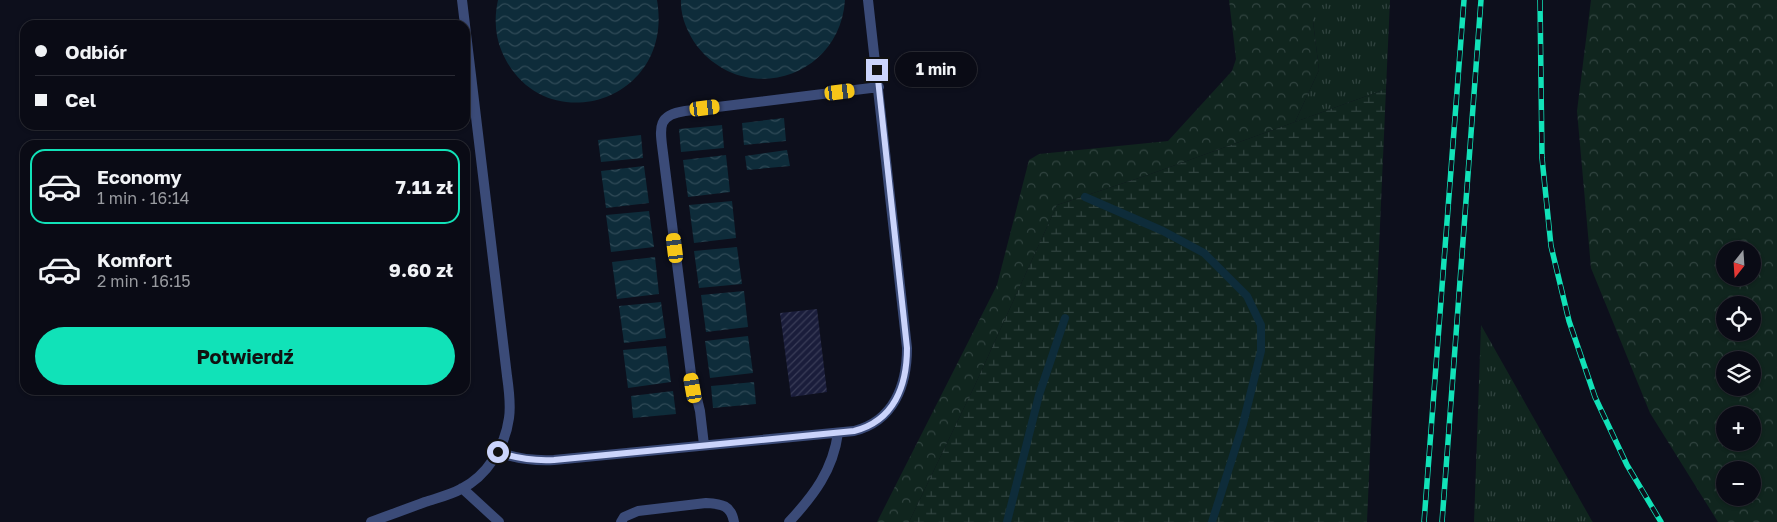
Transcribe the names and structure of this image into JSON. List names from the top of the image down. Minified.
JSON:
{"north":"bottom","page":{"banner":["Odbiór","Cel"],"bubble":"1 min","list":[{"name":"Economy","note":"1 min · 16:14","value":"7.11 zł"},{"name":"Komfort","note":"2 min · 16:15","value":"9.60 zł"}],"map_buttons":["+","−"],"buttons":"Potwierdź"}}
